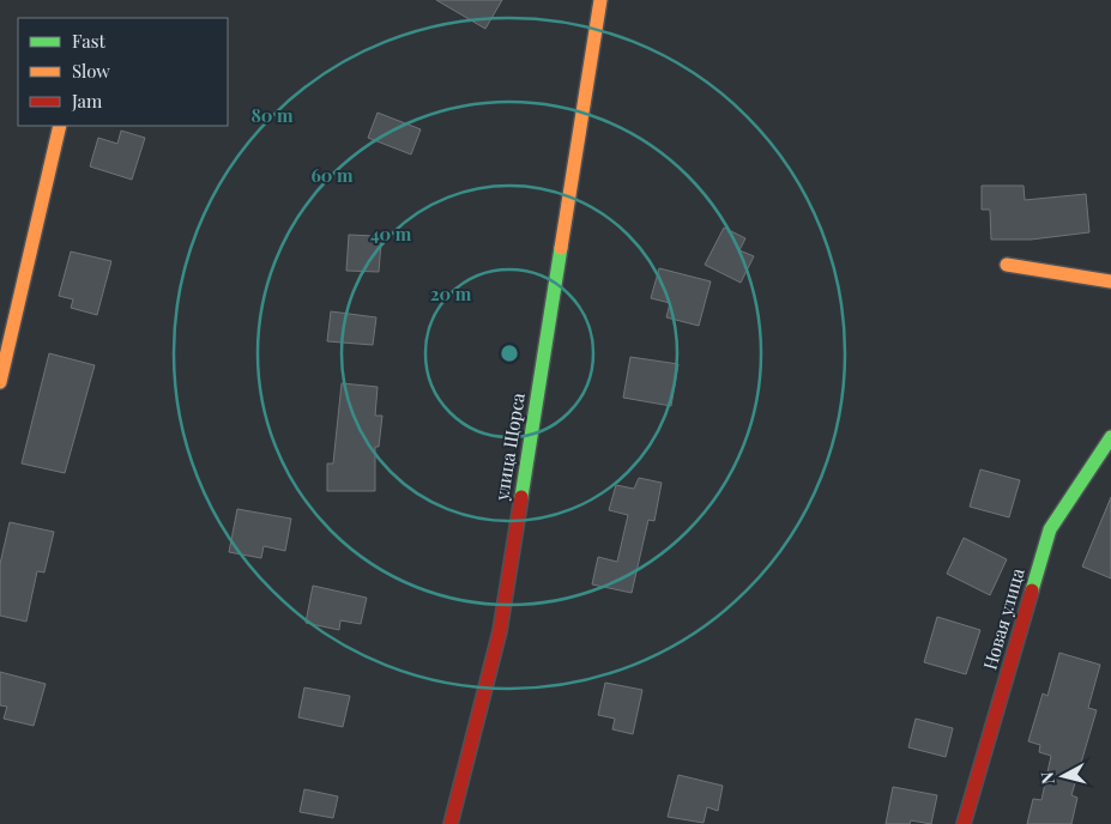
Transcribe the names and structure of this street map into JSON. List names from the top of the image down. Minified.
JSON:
{"streets":{"street":["улица Щорса","Новая улица"]},"legend":["Fast","Slow","Jam"],"north":"left","rings":["80 m","60 m","40 m","20 m"]}
